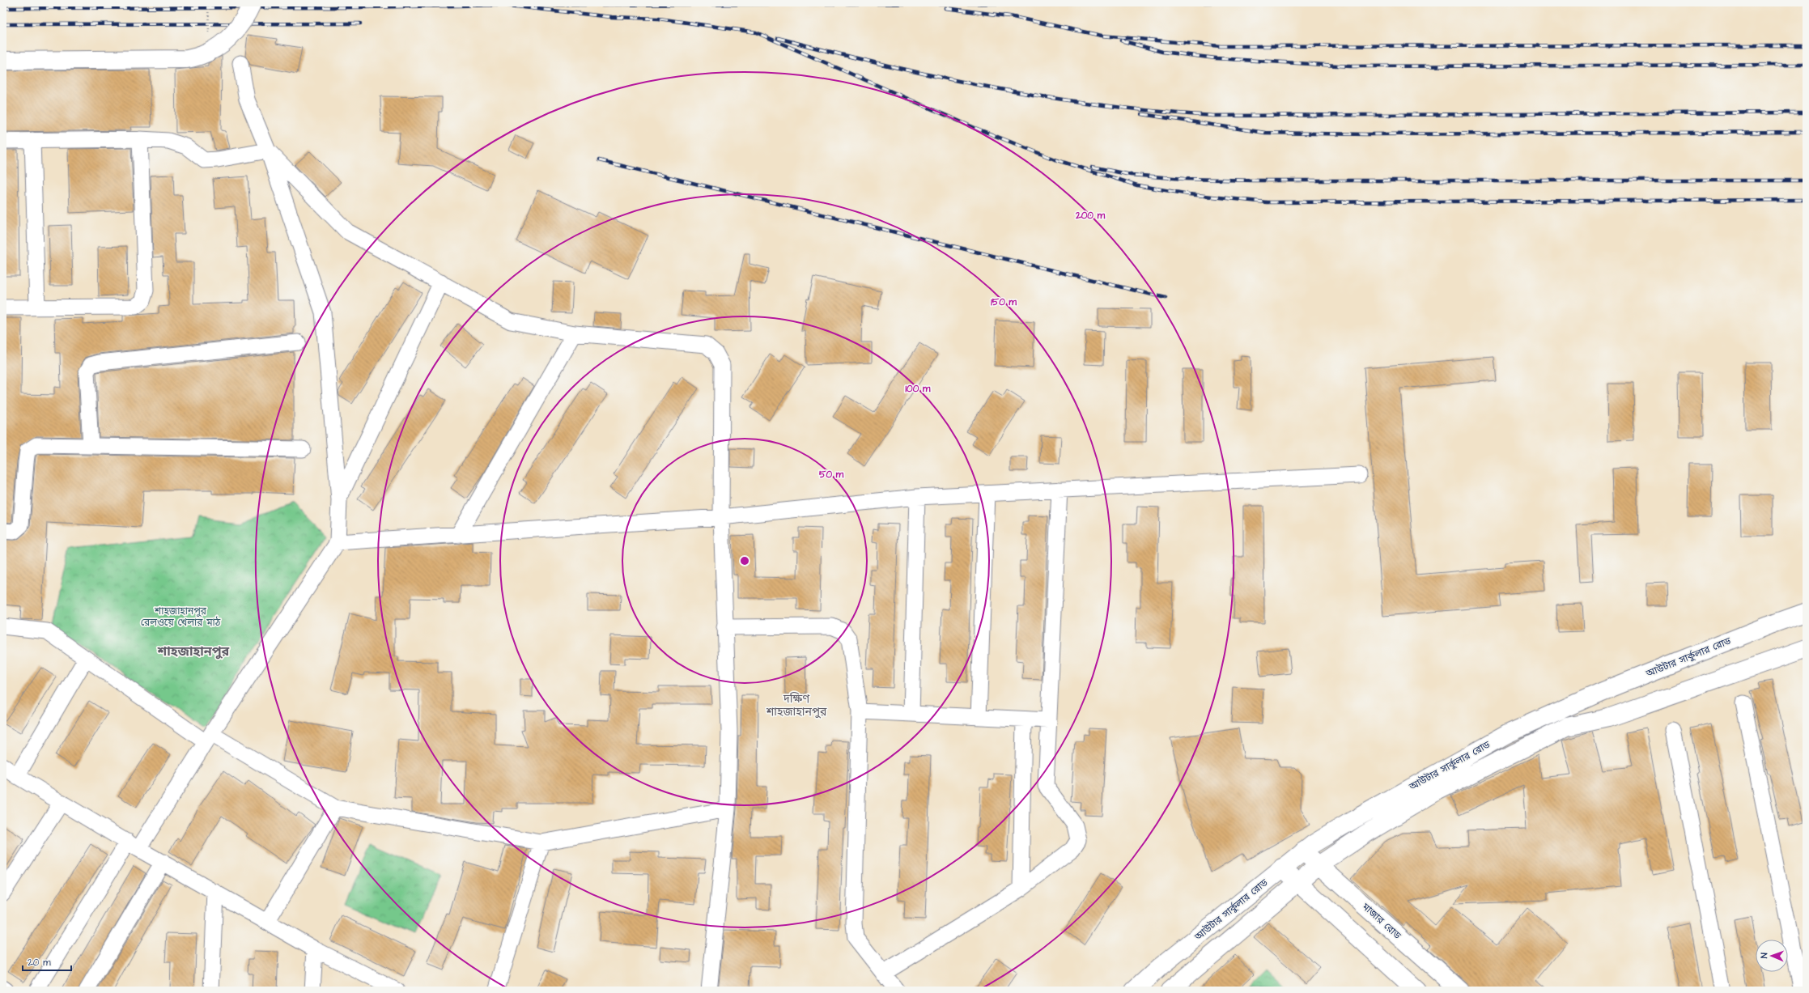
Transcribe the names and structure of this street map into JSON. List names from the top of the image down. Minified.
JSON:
{"streets":{"main road":["আউটার সার্কুলার রোড","মাজার রোড"]},"crossings":[["আউটার সার্কুলার রোড","মাজার রোড"]],"districts":["শাহজাহানপুর","দক্ষিণ শাহজাহানপুর"],"parks":["শাহজাহানপুর রেলওয়ে খেলার মাঠ"],"scale_bar":"20 m","north":"left","rings":["200 m","150 m","100 m","50 m"]}
